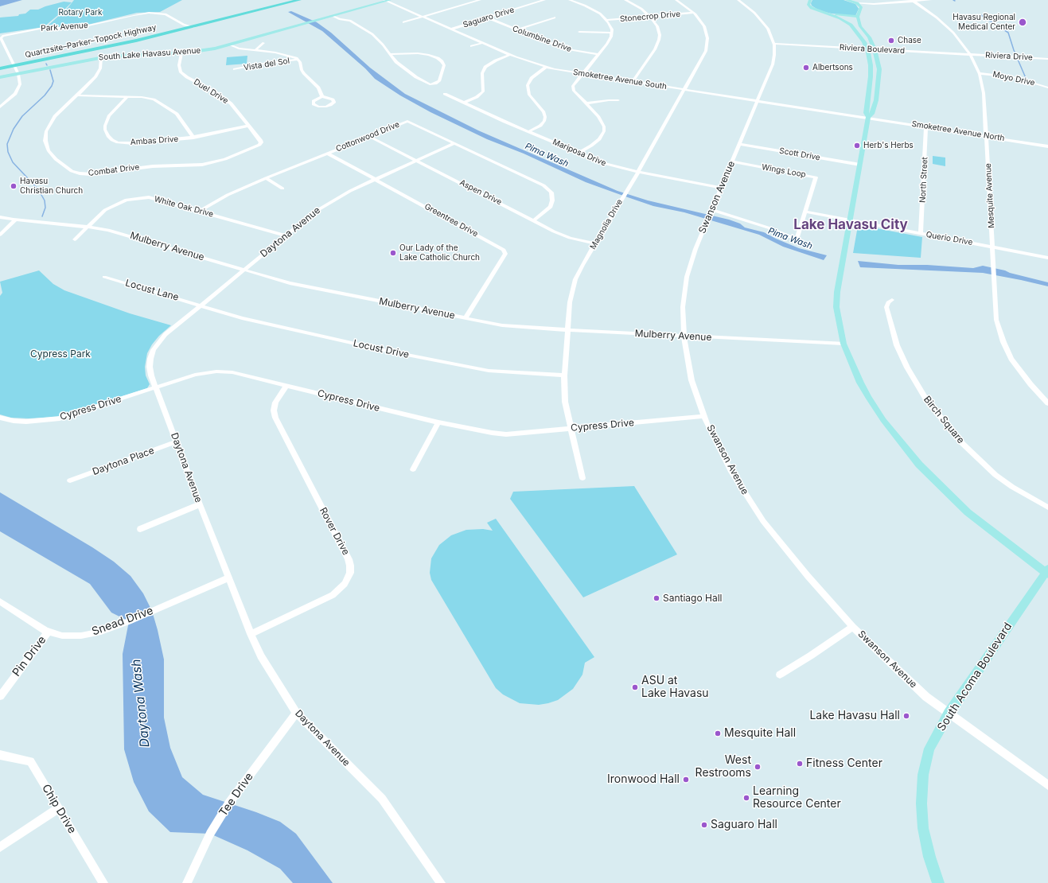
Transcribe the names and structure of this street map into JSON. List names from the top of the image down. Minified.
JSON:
{"streets":{"highway":["Quartzsite–Parker–Topock Highway"],"main road":["South Lake Havasu Avenue","South Acoma Boulevard"],"street":["Stonecrop Drive","Saguaro Drive","Park Avenue","Columbine Drive","Riviera Boulevard","Riviera Drive","Vista del Sol","Moyo Drive","Smoketree Avenue South","Duel Drive","Smoketree Avenue North","Cottonwood Drive","Ambas Drive","Mariposa Drive","Scott Drive","Combat Drive","Wings Loop","North Street","Aspen Drive","Mesquite Avenue","Swanson Avenue","White Oak Drive","Greentree Drive","Magnolia Drive","Daytona Avenue","Querio Drive","Mulberry Avenue","Locust Lane","Locust Drive","Cypress Drive","Birch Square","Daytona Place","Rover Drive","Snead Drive","Pin Drive","Tee Drive","Chip Drive"]},"crossings":[["Stonecrop Drive","Magnolia Drive"],["Saguaro Drive","Columbine Drive"],["Saguaro Drive","Smoketree Avenue South"],["Park Avenue","Quartzsite–Parker–Topock Highway"],["Riviera Boulevard","Riviera Drive"],["Riviera Boulevard","Mesquite Avenue"],["Riviera Boulevard","Swanson Avenue"],["South Lake Havasu Avenue","Smoketree Avenue South"],["South Lake Havasu Avenue","Duel Drive"],["South Lake Havasu Avenue","Combat Drive"],["Riviera Drive","Mesquite Avenue"],["Moyo Drive","Mesquite Avenue"],["Smoketree Avenue South","Smoketree Avenue North"],["Smoketree Avenue South","Swanson Avenue"],["Smoketree Avenue South","Magnolia Drive"],["Duel Drive","Ambas Drive"],["Duel Drive","Combat Drive"],["Smoketree Avenue North","North Street"],["Smoketree Avenue North","Mesquite Avenue"],["Cottonwood Drive","Aspen Drive"],["Cottonwood Drive","White Oak Drive"],["Cottonwood Drive","Greentree Drive"],["Cottonwood Drive","Daytona Avenue"],["Mariposa Drive","Swanson Avenue"],["Mariposa Drive","Magnolia Drive"],["Scott Drive","Swanson Avenue"],["Wings Loop","Swanson Avenue"],["Wings Loop","Querio Drive"],["North Street","Querio Drive"],["Aspen Drive","Magnolia Drive"],["Aspen Drive","Daytona Avenue"],["Mesquite Avenue","Querio Drive"],["Swanson Avenue","Mulberry Avenue"],["Swanson Avenue","Cypress Drive"],["Swanson Avenue","South Acoma Boulevard"],["White Oak Drive","Daytona Avenue"],["White Oak Drive","Mulberry Avenue"],["Greentree Drive","Daytona Avenue"],["Greentree Drive","Mulberry Avenue"],["Magnolia Drive","Mulberry Avenue"],["Magnolia Drive","Locust Drive"],["Magnolia Drive","Cypress Drive"],["Daytona Avenue","Mulberry Avenue"],["Daytona Avenue","Locust Lane"],["Daytona Avenue","Locust Drive"],["Daytona Avenue","Cypress Drive"],["Daytona Avenue","Daytona Place"],["Daytona Avenue","Rover Drive"],["Daytona Avenue","Snead Drive"],["Daytona Avenue","Tee Drive"],["Locust Lane","Locust Drive"],["Cypress Drive","Rover Drive"],["Snead Drive","Pin Drive"]],"districts":["Lake Havasu City"],"water":["Pima Wash","Daytona Wash"],"parks":["Rotary Park","Cypress Park"],"places":["Havasu Regional Medical Center","Chase","Albertsons","Herb's Herbs","Havasu Christian Church","Our Lady of the Lake Catholic Church","Santiago Hall","ASU at Lake Havasu","Lake Havasu Hall","Mesquite Hall","Fitness Center","West Restrooms","Ironwood Hall","Learning Resource Center","Saguaro Hall"]}
